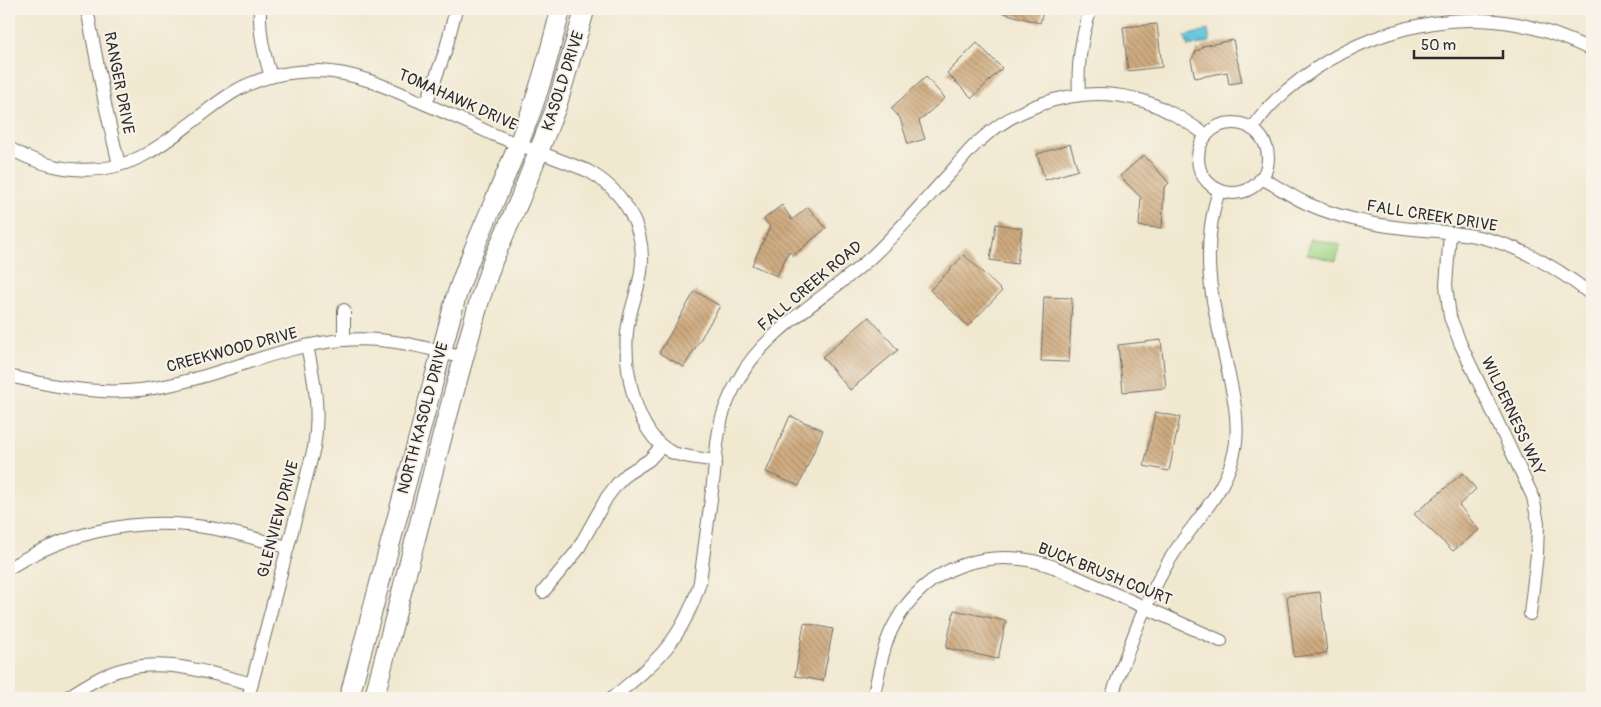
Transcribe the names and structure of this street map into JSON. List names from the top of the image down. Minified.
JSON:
{"streets":{"main road":["KASOLD DRIVE","NORTH KASOLD DRIVE"],"street":["RANGER DRIVE","TOMAHAWK DRIVE","FALL CREEK DRIVE","FALL CREEK ROAD","CREEKWOOD DRIVE","WILDERNESS WAY","GLENVIEW DRIVE","BUCK BRUSH COURT"]},"crossings":[["KASOLD DRIVE","TOMAHAWK DRIVE"],["KASOLD DRIVE","NORTH KASOLD DRIVE"],["RANGER DRIVE","TOMAHAWK DRIVE"],["TOMAHAWK DRIVE","NORTH KASOLD DRIVE"],["FALL CREEK DRIVE","FALL CREEK ROAD"],["FALL CREEK DRIVE","WILDERNESS WAY"],["CREEKWOOD DRIVE","NORTH KASOLD DRIVE"],["CREEKWOOD DRIVE","GLENVIEW DRIVE"]],"scale_bar":"50 m"}
